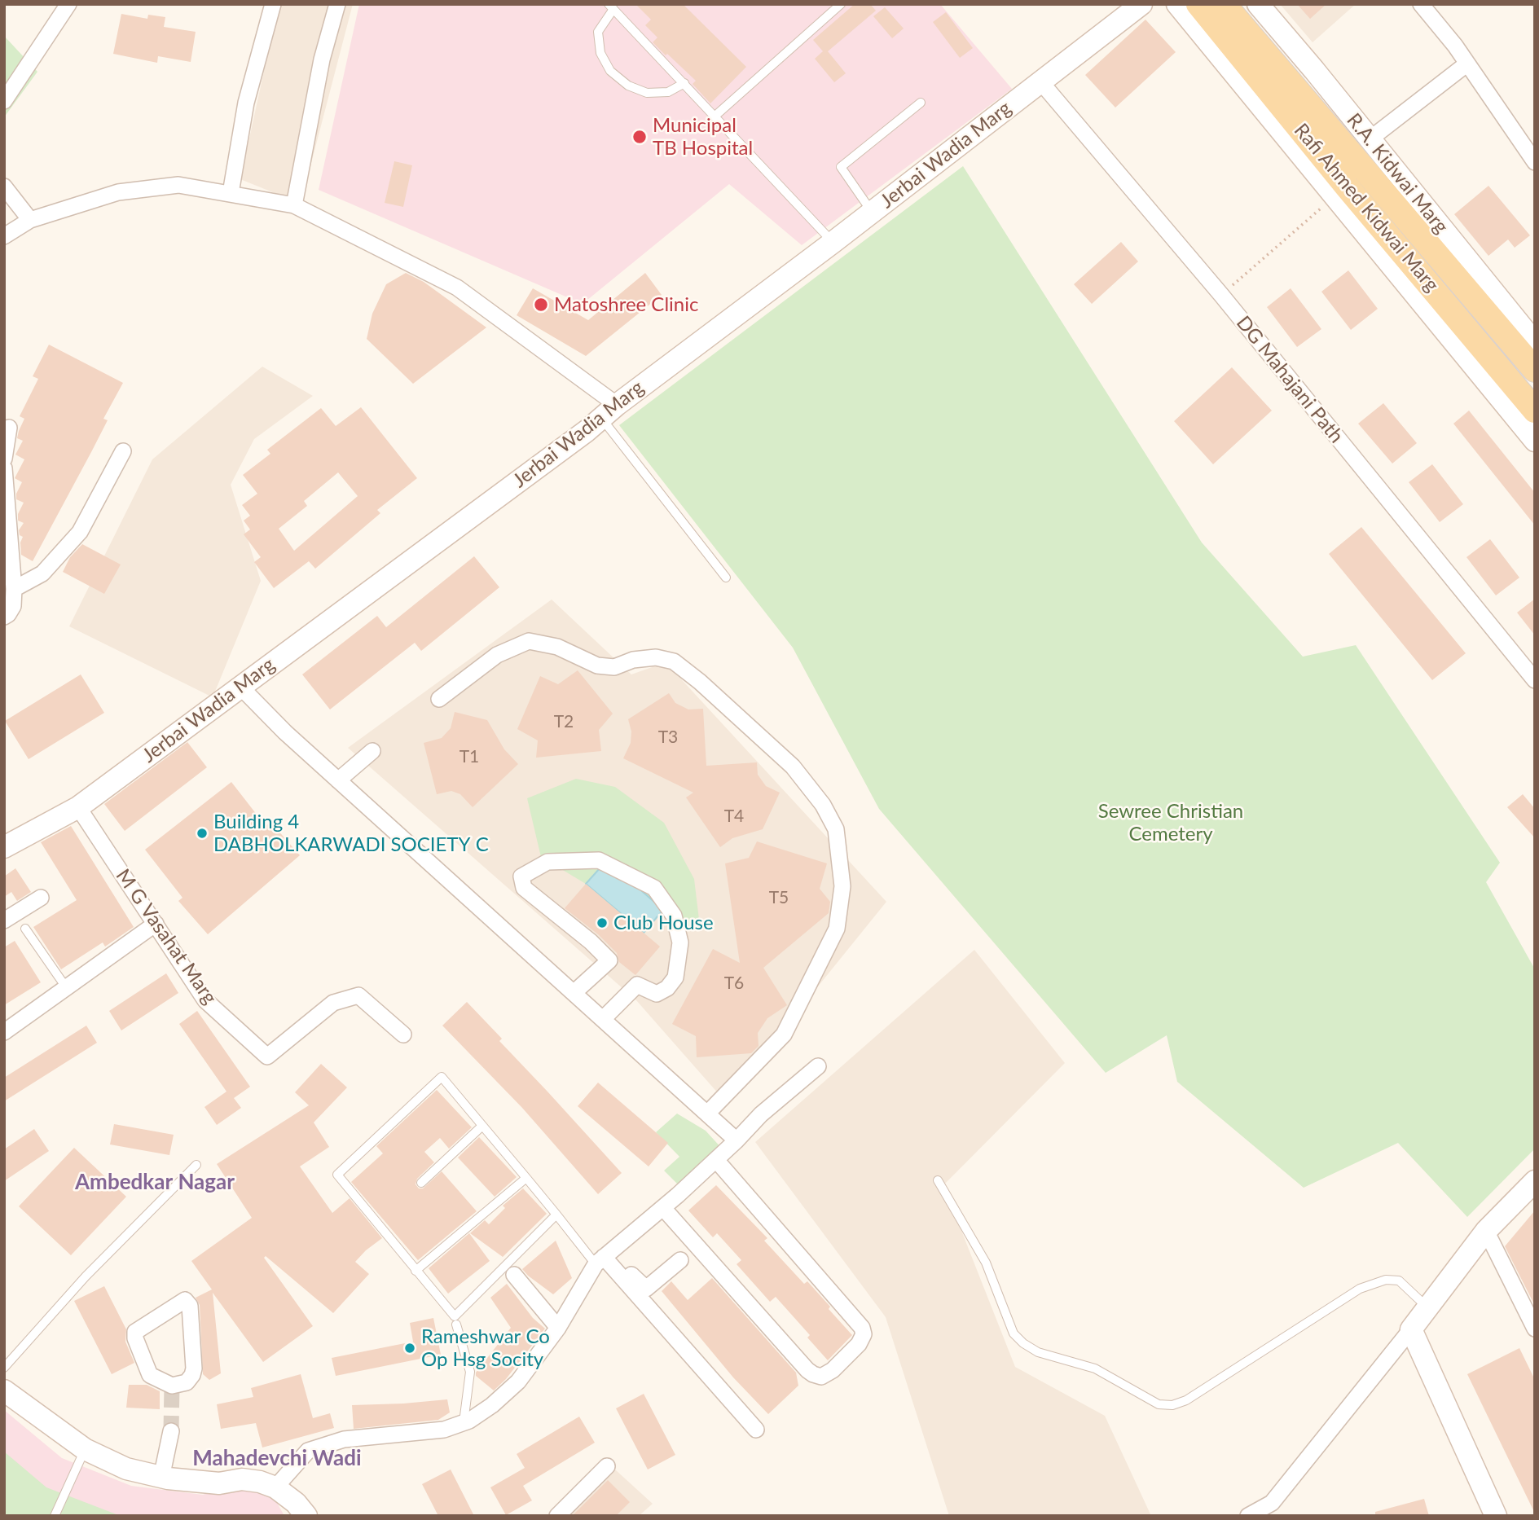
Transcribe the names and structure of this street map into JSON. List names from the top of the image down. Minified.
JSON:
{"streets":{"main road":["Jerbai Wadia Marg","R.A. Kidwai Marg","Rafi Ahmed Kidwai Marg"],"street":["DG Mahajani Path","M G Vasahat Marg"]},"crossings":[["Jerbai Wadia Marg","DG Mahajani Path"],["Jerbai Wadia Marg","M G Vasahat Marg"]],"districts":["Ambedkar Nagar","Mahadevchi Wadi"],"parks":["Sewree Christian Cemetery"],"places":["Municipal TB Hospital","Matoshree Clinic","Building 4 DABHOLKARWADI SOCIETY C","Club House","Rameshwar Co Op Hsg Socity"],"house_numbers":["T2","T3","T1","T4","T5","T6"]}
